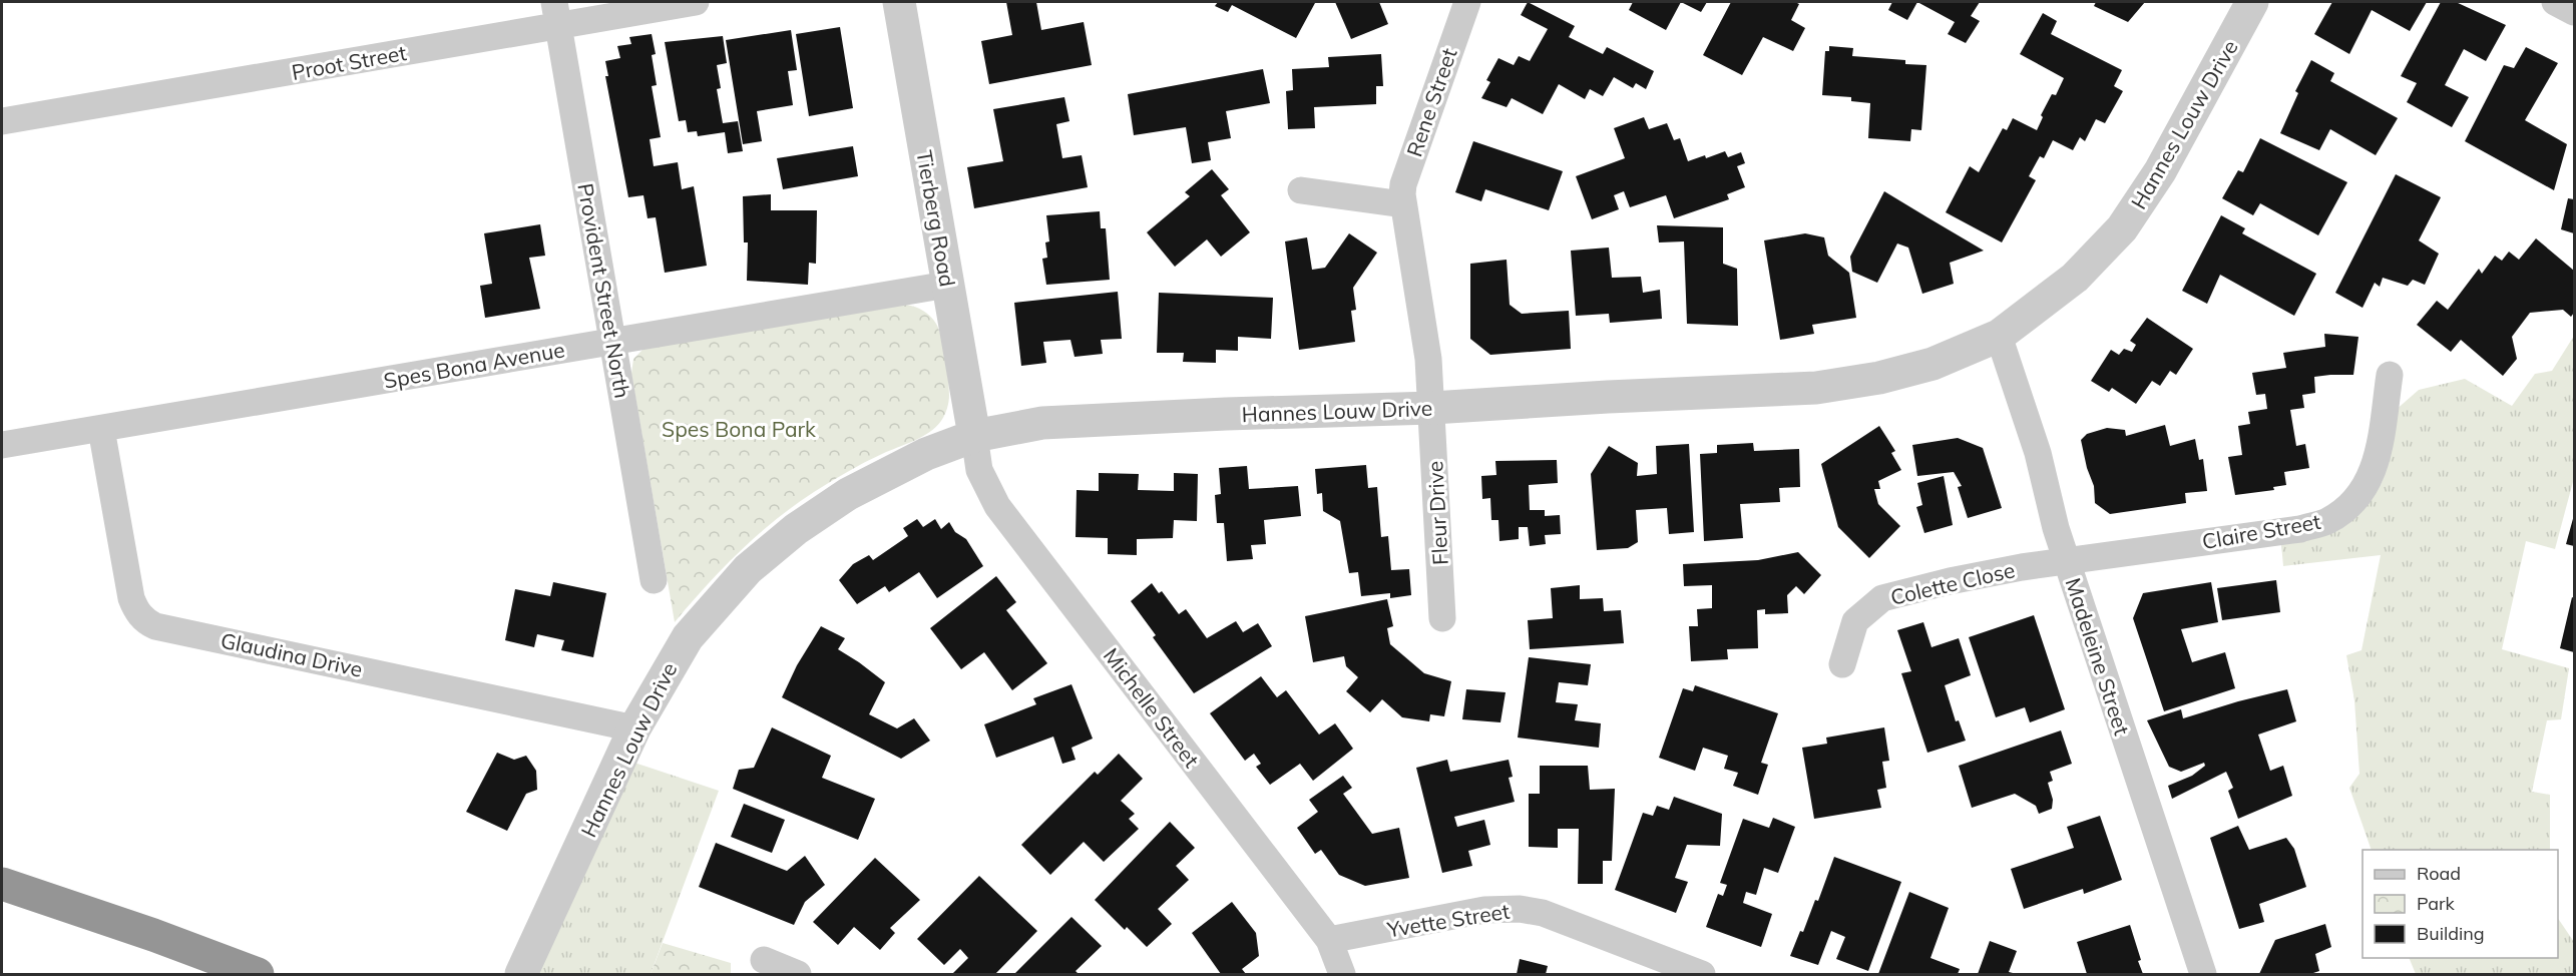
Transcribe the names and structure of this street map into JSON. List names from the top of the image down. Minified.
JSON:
{"streets":{"street":["Proot Street","Rene Street","Hannes Louw Drive","Tierberg Road","Provident Street North","Spes Bona Avenue","Fleur Drive","Claire Street","Colette Close","Glaudina Drive","Madeleine Street","Michelle Street","Yvette Street"]},"crossings":[["Proot Street","Provident Street North"],["Rene Street","Hannes Louw Drive"],["Rene Street","Fleur Drive"],["Hannes Louw Drive","Tierberg Road"],["Hannes Louw Drive","Fleur Drive"],["Hannes Louw Drive","Glaudina Drive"],["Hannes Louw Drive","Madeleine Street"],["Hannes Louw Drive","Michelle Street"],["Tierberg Road","Spes Bona Avenue"],["Tierberg Road","Michelle Street"],["Provident Street North","Spes Bona Avenue"],["Spes Bona Avenue","Glaudina Drive"],["Claire Street","Colette Close"],["Claire Street","Madeleine Street"],["Colette Close","Madeleine Street"],["Michelle Street","Yvette Street"]],"parks":["Spes Bona Park"],"legend":["Road","Park","Building"]}
